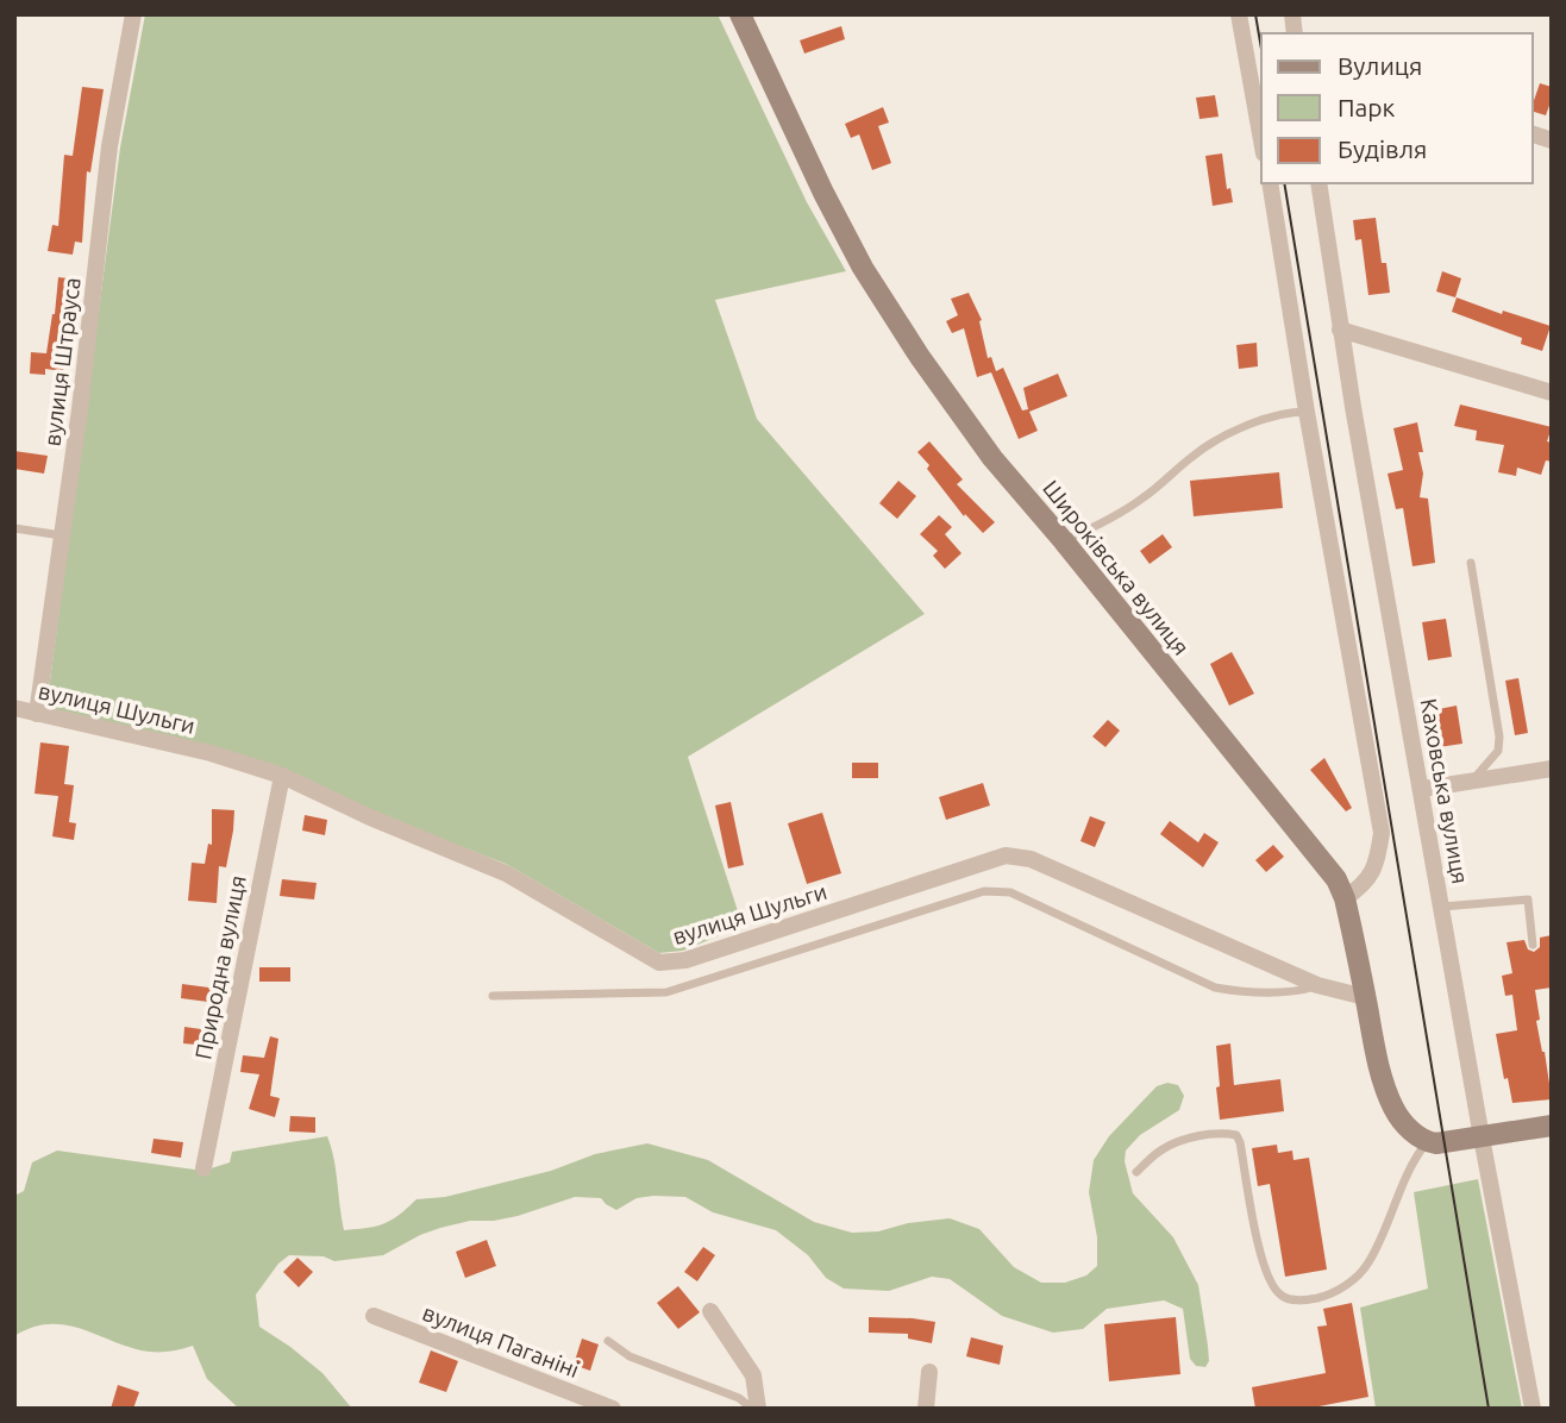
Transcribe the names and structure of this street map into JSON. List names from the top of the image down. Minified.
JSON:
{"streets":{"main road":["Широківська вулиця"],"street":["вулиця Штрауса","вулиця Шульги","Каховська вулиця","Природна вулиця","вулиця Паганіні"]},"crossings":[["вулиця Штрауса","вулиця Шульги"],["Широківська вулиця","вулиця Шульги"],["вулиця Шульги","Природна вулиця"]],"legend":["Вулиця","Парк","Будівля"]}
